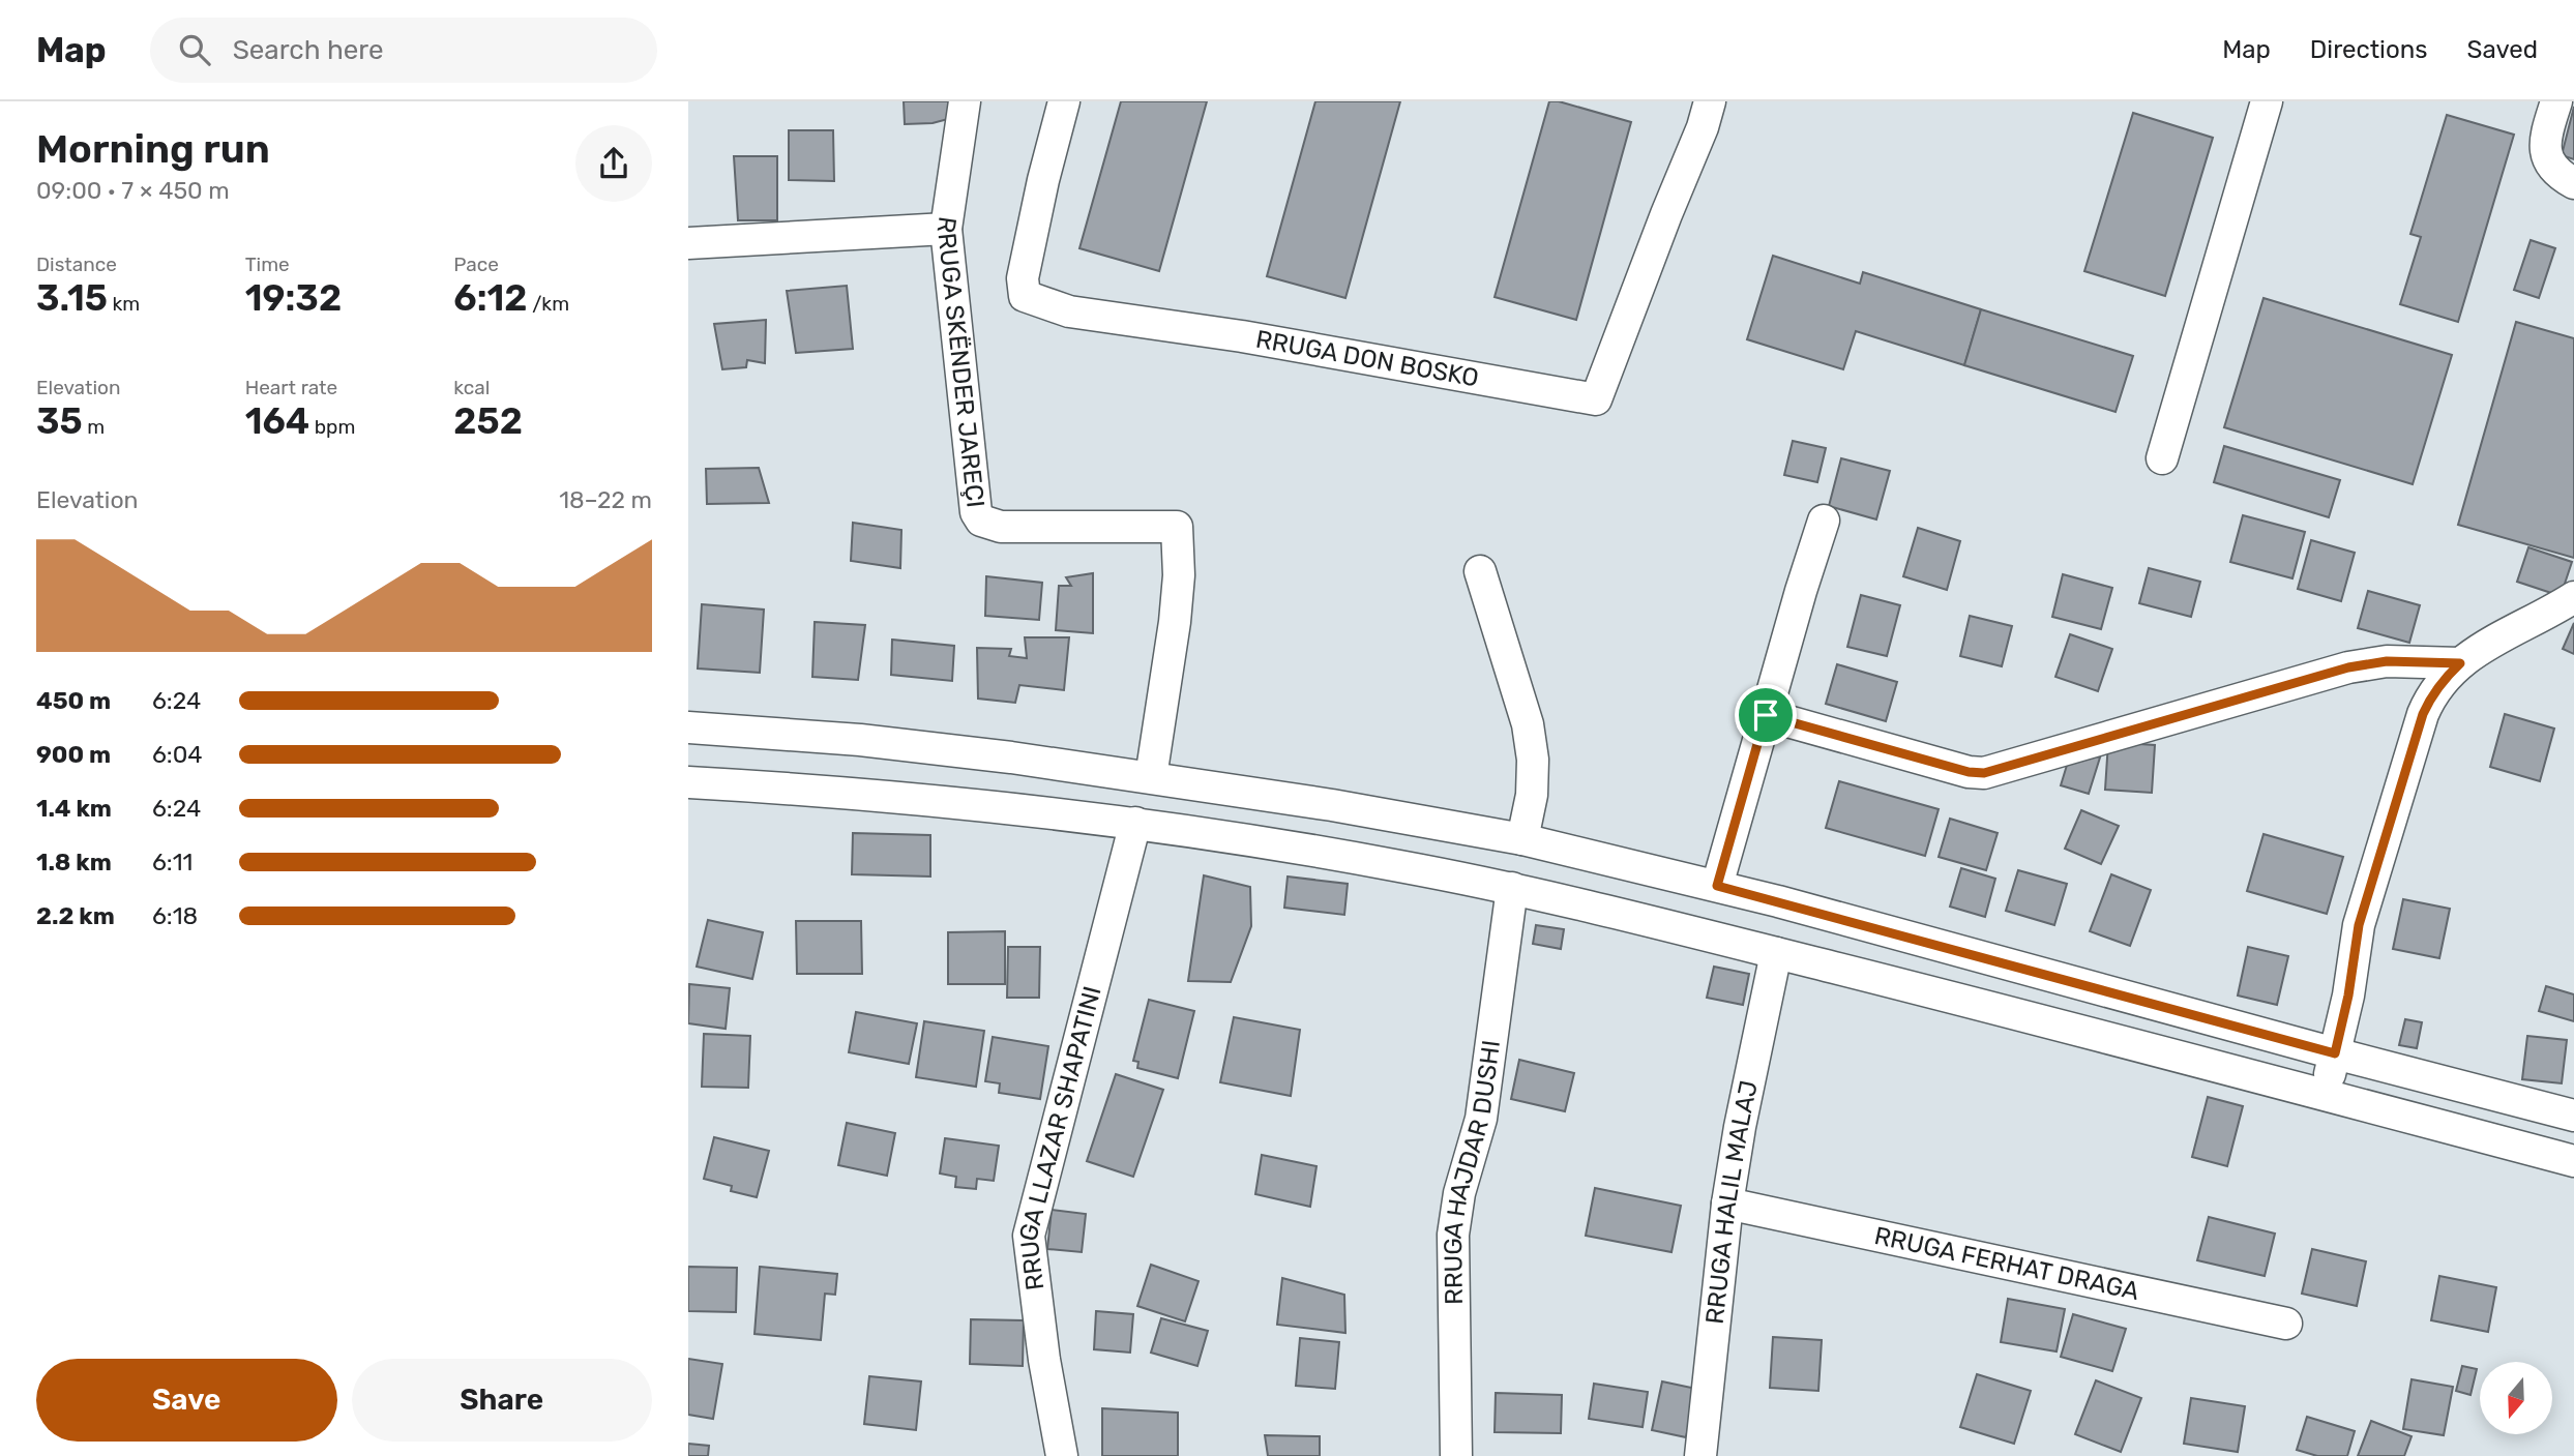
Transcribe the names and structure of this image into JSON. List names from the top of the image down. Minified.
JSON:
{"streets":{"street":["RRUGA DON BOSKO","RRUGA SKËNDER JAREÇI","RRUGA LLAZAR SHAPATINI","RRUGA HAJDAR DUSHI","RRUGA HALIL MALAJ","RRUGA FERHAT DRAGA"]},"crossings":[["RRUGA HALIL MALAJ","RRUGA FERHAT DRAGA"]],"north":"bottom","page":{"header":"Map","search":"Search here","nav":["Map","Directions","Saved"],"heading":["Morning run","09:00 · 7 × 450 m"],"stats":[["Distance","3.15 km"],["Time","19:32"],["Pace","6:12 /km"],["Elevation","35 m"],["Heart rate","164 bpm"],["kcal","252"]],"chart":["Elevation","18–22 m"],"list":[{"name":"450 m","note":"6:24"},{"name":"900 m","note":"6:04"},{"name":"1.4 km","note":"6:24"},{"name":"1.8 km","note":"6:11"},{"name":"2.2 km","note":"6:18"}],"buttons":["Save","Share"]}}
